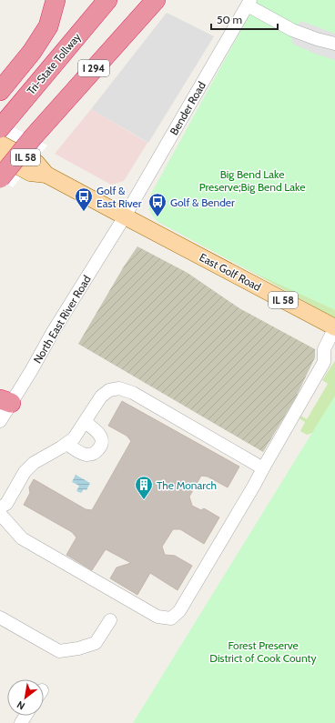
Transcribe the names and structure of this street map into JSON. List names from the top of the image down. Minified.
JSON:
{"streets":{"highway":["Tri-State Tollway","I 294"],"main road":["IL 58","East Golf Road"],"street":["Bender Road","North East River Road"]},"crossings":[["Bender Road","IL 58"],["Bender Road","East Golf Road"],["Bender Road","North East River Road"],["IL 58","East Golf Road"],["IL 58","North East River Road"],["East Golf Road","North East River Road"]],"parks":["Big Bend Lake Preserve;Big Bend Lake","Forest Preserve District of Cook County"],"places":{"bus stop":["Golf & East River","Golf & Bender"],"building":["The Monarch"]},"scale_bar":"50 m","north":"bottom left"}
